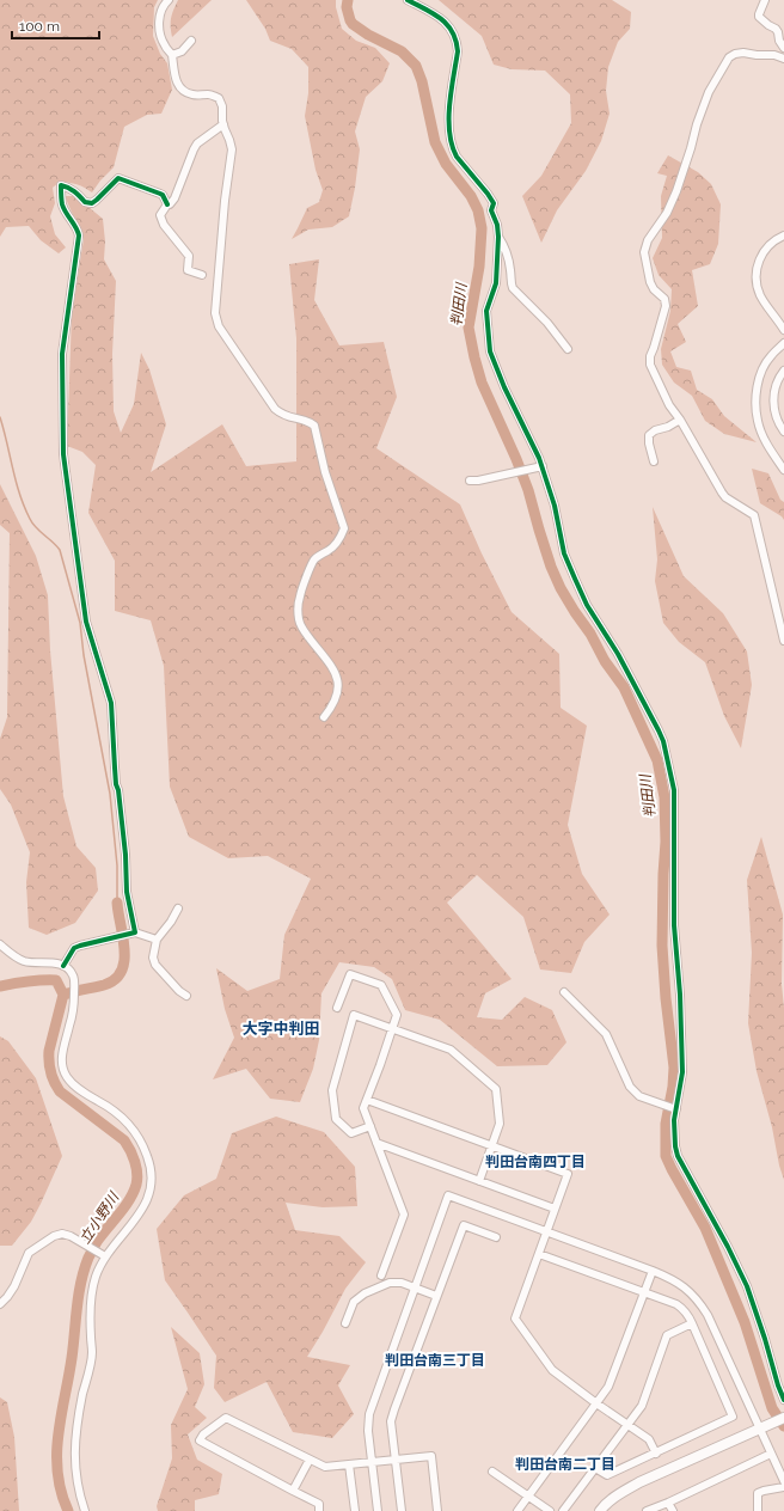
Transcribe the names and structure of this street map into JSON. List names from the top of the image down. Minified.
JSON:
{"districts":["大字中判田","判田台南四丁目","判田台南三丁目","判田台南二丁目"],"water":["判田川","立小野川"],"scale_bar":"100 m"}
